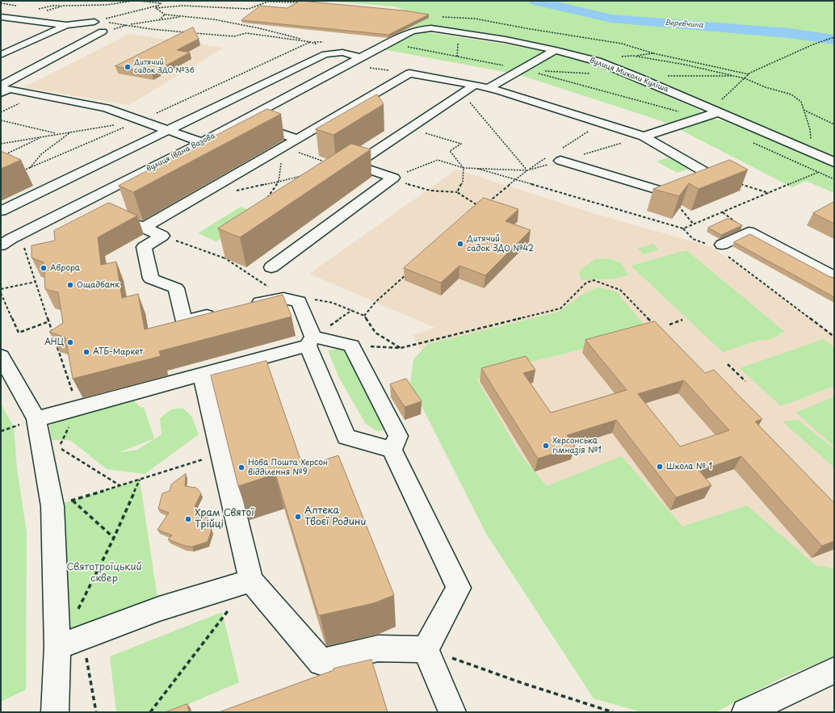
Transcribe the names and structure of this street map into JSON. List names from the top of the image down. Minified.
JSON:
{"streets":{"street":["вулиця Миколи Куліша","вулиця Івана Вазова"]},"crossings":[["вулиця Миколи Куліша","вулиця Івана Вазова"]],"water":["Веревчина"],"parks":["Святотроїцький сквер"],"places":["Дитячий садок ЗДО №36","Дитячий садок ЗДО №42","Аврора","Ощадбанк","АНЦ","АТБ-Маркет","Херсонська гімназія №1","Школа № 1","Нова Пошта Херсон відділення №9","Аптека Твоєї Родини","Храм Святої Трійці"]}
